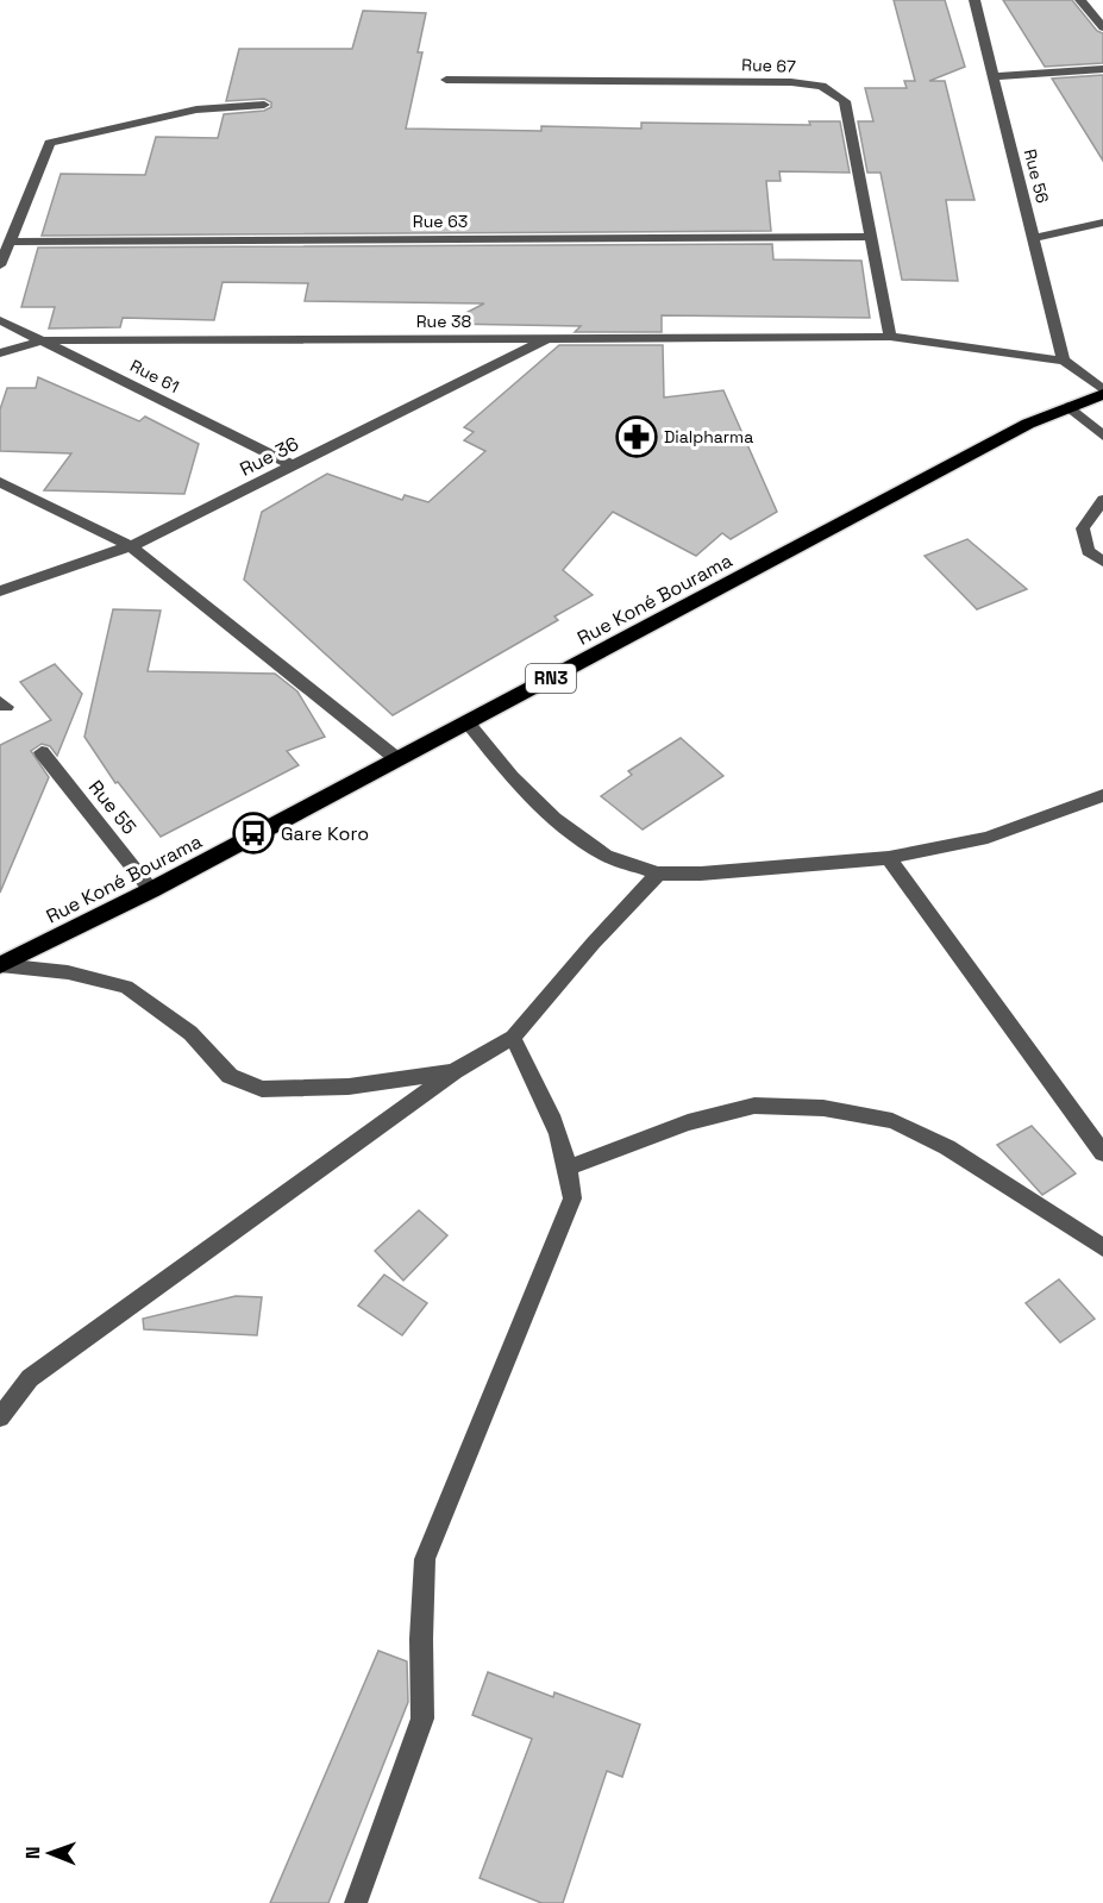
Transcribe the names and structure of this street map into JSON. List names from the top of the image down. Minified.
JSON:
{"streets":{"highway":["Rue Koné Bourama","RN3"],"street":["Rue 67","Rue 56","Rue 63","Rue 38","Rue 61","Rue 36","Rue 55"]},"crossings":[["Rue 67","Rue 63"],["Rue 67","Rue 38"],["Rue 56","Rue 38"],["Rue 38","Rue 61"],["Rue 38","Rue 36"],["Rue 61","Rue 36"],["Rue Koné Bourama","Rue 55"]],"places":{"pharmacy":["Dialpharma"],"bus stop":["Gare Koro"]},"north":"left"}
